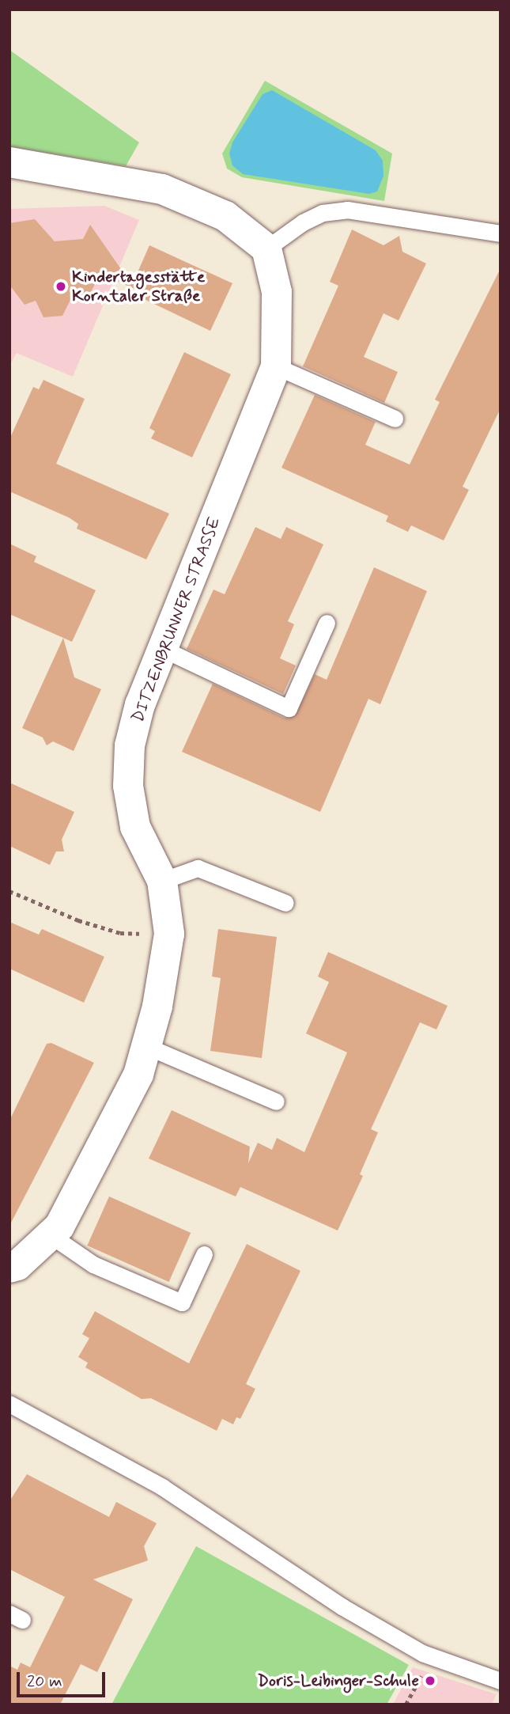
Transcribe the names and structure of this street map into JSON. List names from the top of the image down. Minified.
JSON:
{"streets":{"street":["DITZENBRUNNER STRASSE"]},"places":["Kindertagesstätte Korntaler Straße","Doris-Leibinger-Schule"],"scale_bar":"20 m"}
